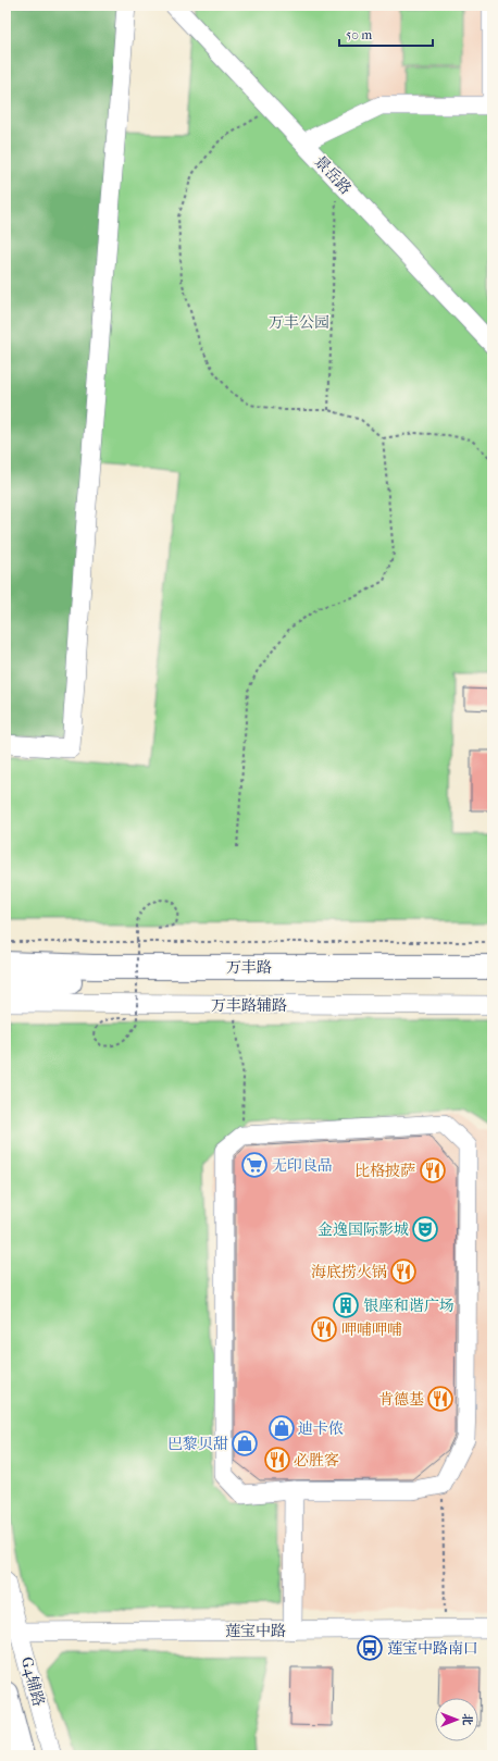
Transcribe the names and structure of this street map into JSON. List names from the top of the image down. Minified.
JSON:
{"streets":{"main road":["万丰路"],"street":["景岳路","万丰路辅路","莲宝中路","G4辅路"]},"crossings":[["莲宝中路","G4辅路"]],"parks":["万丰公园"],"places":{"supermarket":["无印良品"],"restaurant":["比格披萨","海底捞火锅","呷哺呷哺","肯德基","必胜客"],"theatre":["金逸国际影城"],"building":["银座和谐广场"],"shop":["迪卡侬","巴黎贝甜"],"bus stop":["莲宝中路南口"]},"scale_bar":"50 m","north":"right"}
